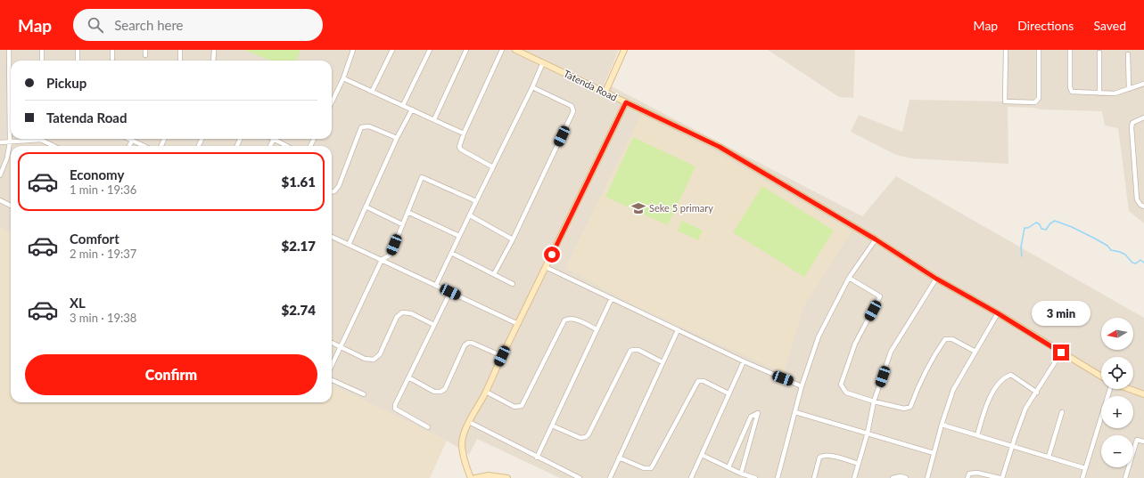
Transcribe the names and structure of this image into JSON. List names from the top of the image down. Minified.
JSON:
{"streets":{"street":["Tatenda Road"]},"places":{"school or university":["Seke 5 primary"]},"north":"left","page":{"header":"Map","search":"Search here","nav":["Map","Directions","Saved"],"banner":["Pickup","Tatenda Road"],"list":[{"name":"Economy","note":"1 min · 19:36","value":"$1.61"},{"name":"Comfort","note":"2 min · 19:37","value":"$2.17"},{"name":"XL","note":"3 min · 19:38","value":"$2.74"}],"bubble":"3 min","map_buttons":["+","−"],"buttons":"Confirm"}}
